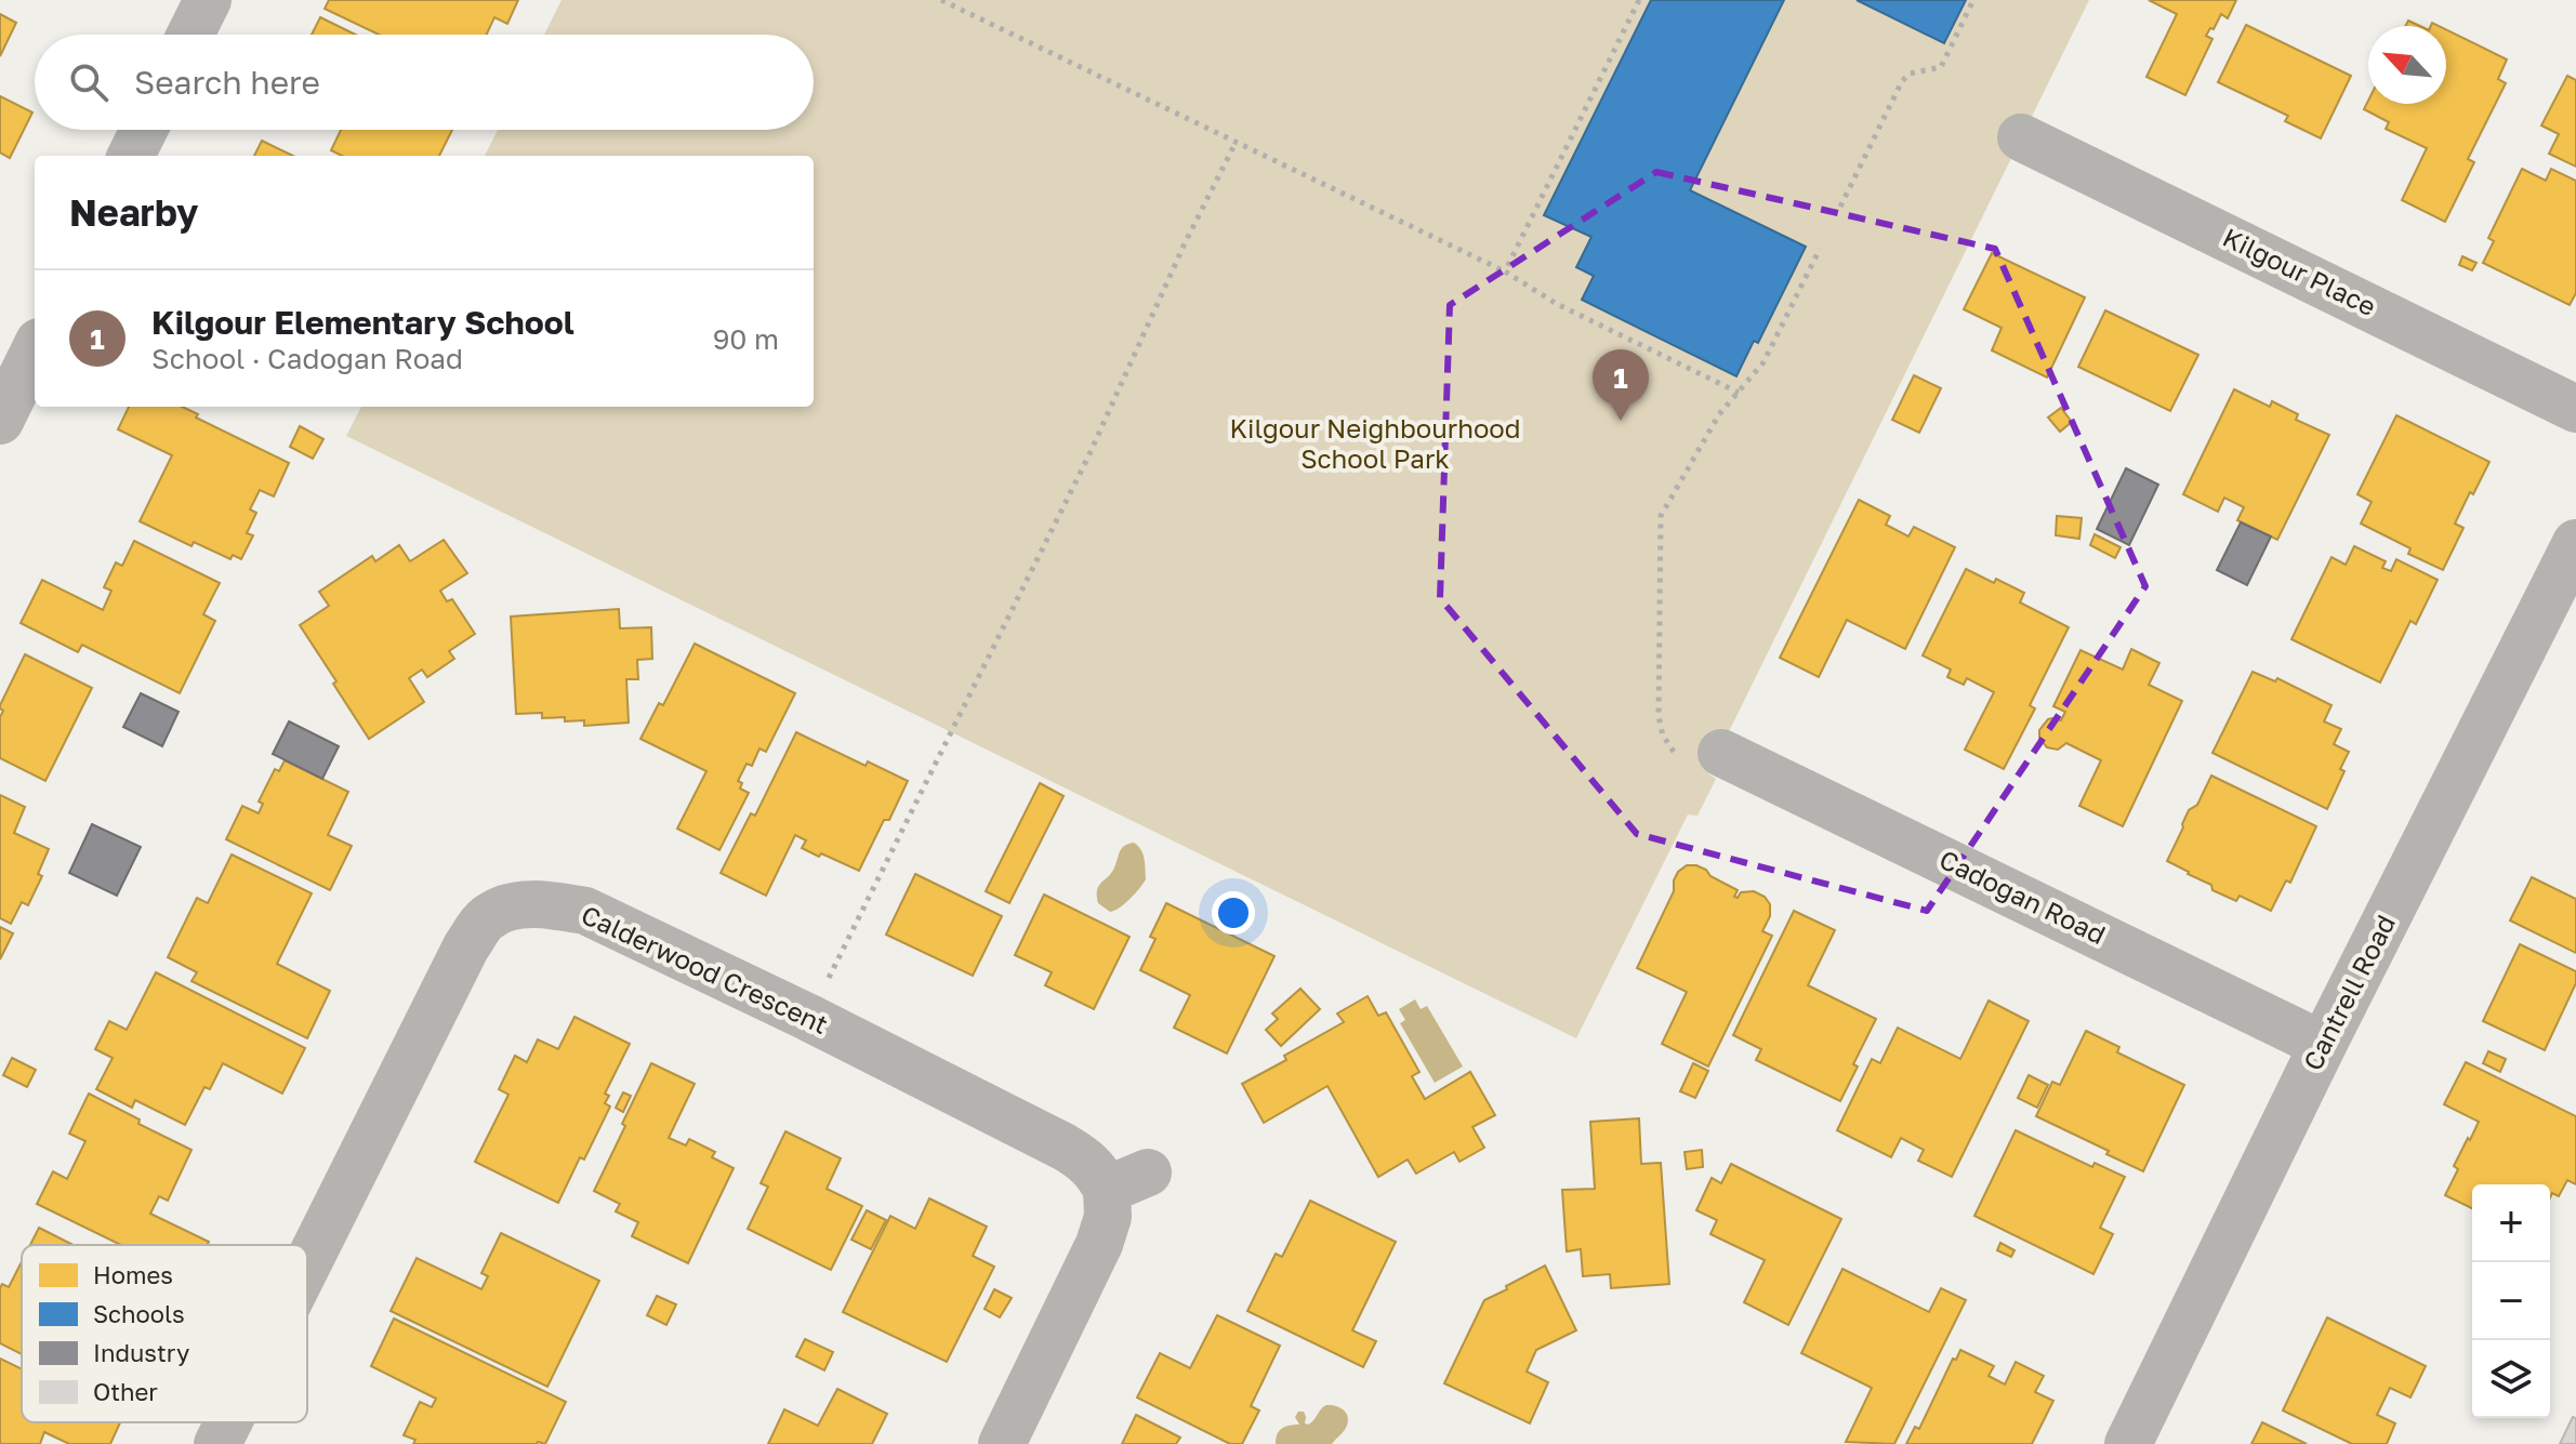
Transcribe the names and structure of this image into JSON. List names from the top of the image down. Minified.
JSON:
{"streets":{"street":["Kilgour Place","Cadogan Road","Calderwood Crescent","Cantrell Road"]},"crossings":[["Cadogan Road","Cantrell Road"]],"parks":["Kilgour Neighbourhood School Park"],"legend":["Homes","Schools","Industry","Other"],"north":"top left","page":{"search":"Search here","heading":"Nearby","list":[{"mark":"1","name":"Kilgour Elementary School","note":"School · Cadogan Road","value":"90 m"}],"pins":"1","map_buttons":["+","−"]}}
